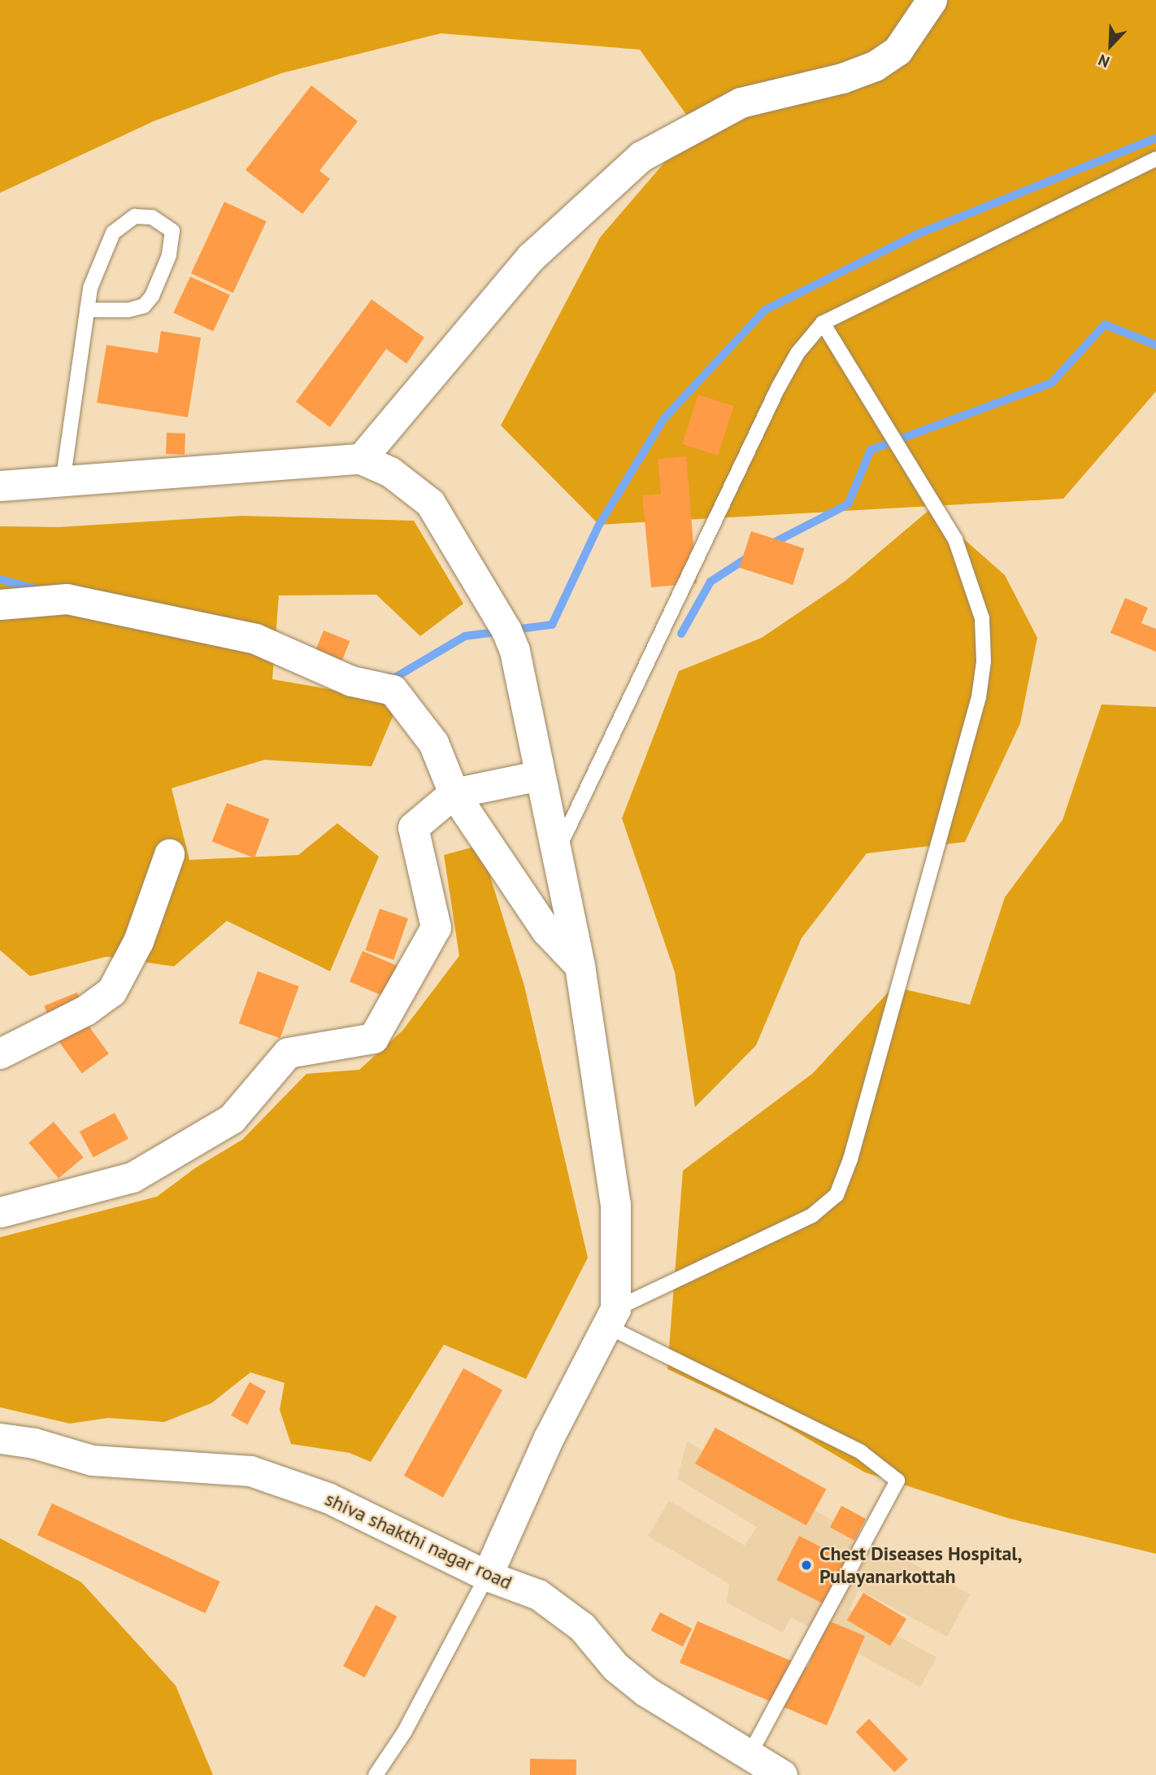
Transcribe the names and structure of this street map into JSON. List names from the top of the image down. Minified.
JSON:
{"streets":{"street":["shiva shakthi nagar road"]},"places":["Chest Diseases Hospital, Pulayanarkottah"],"north":"bottom left"}
